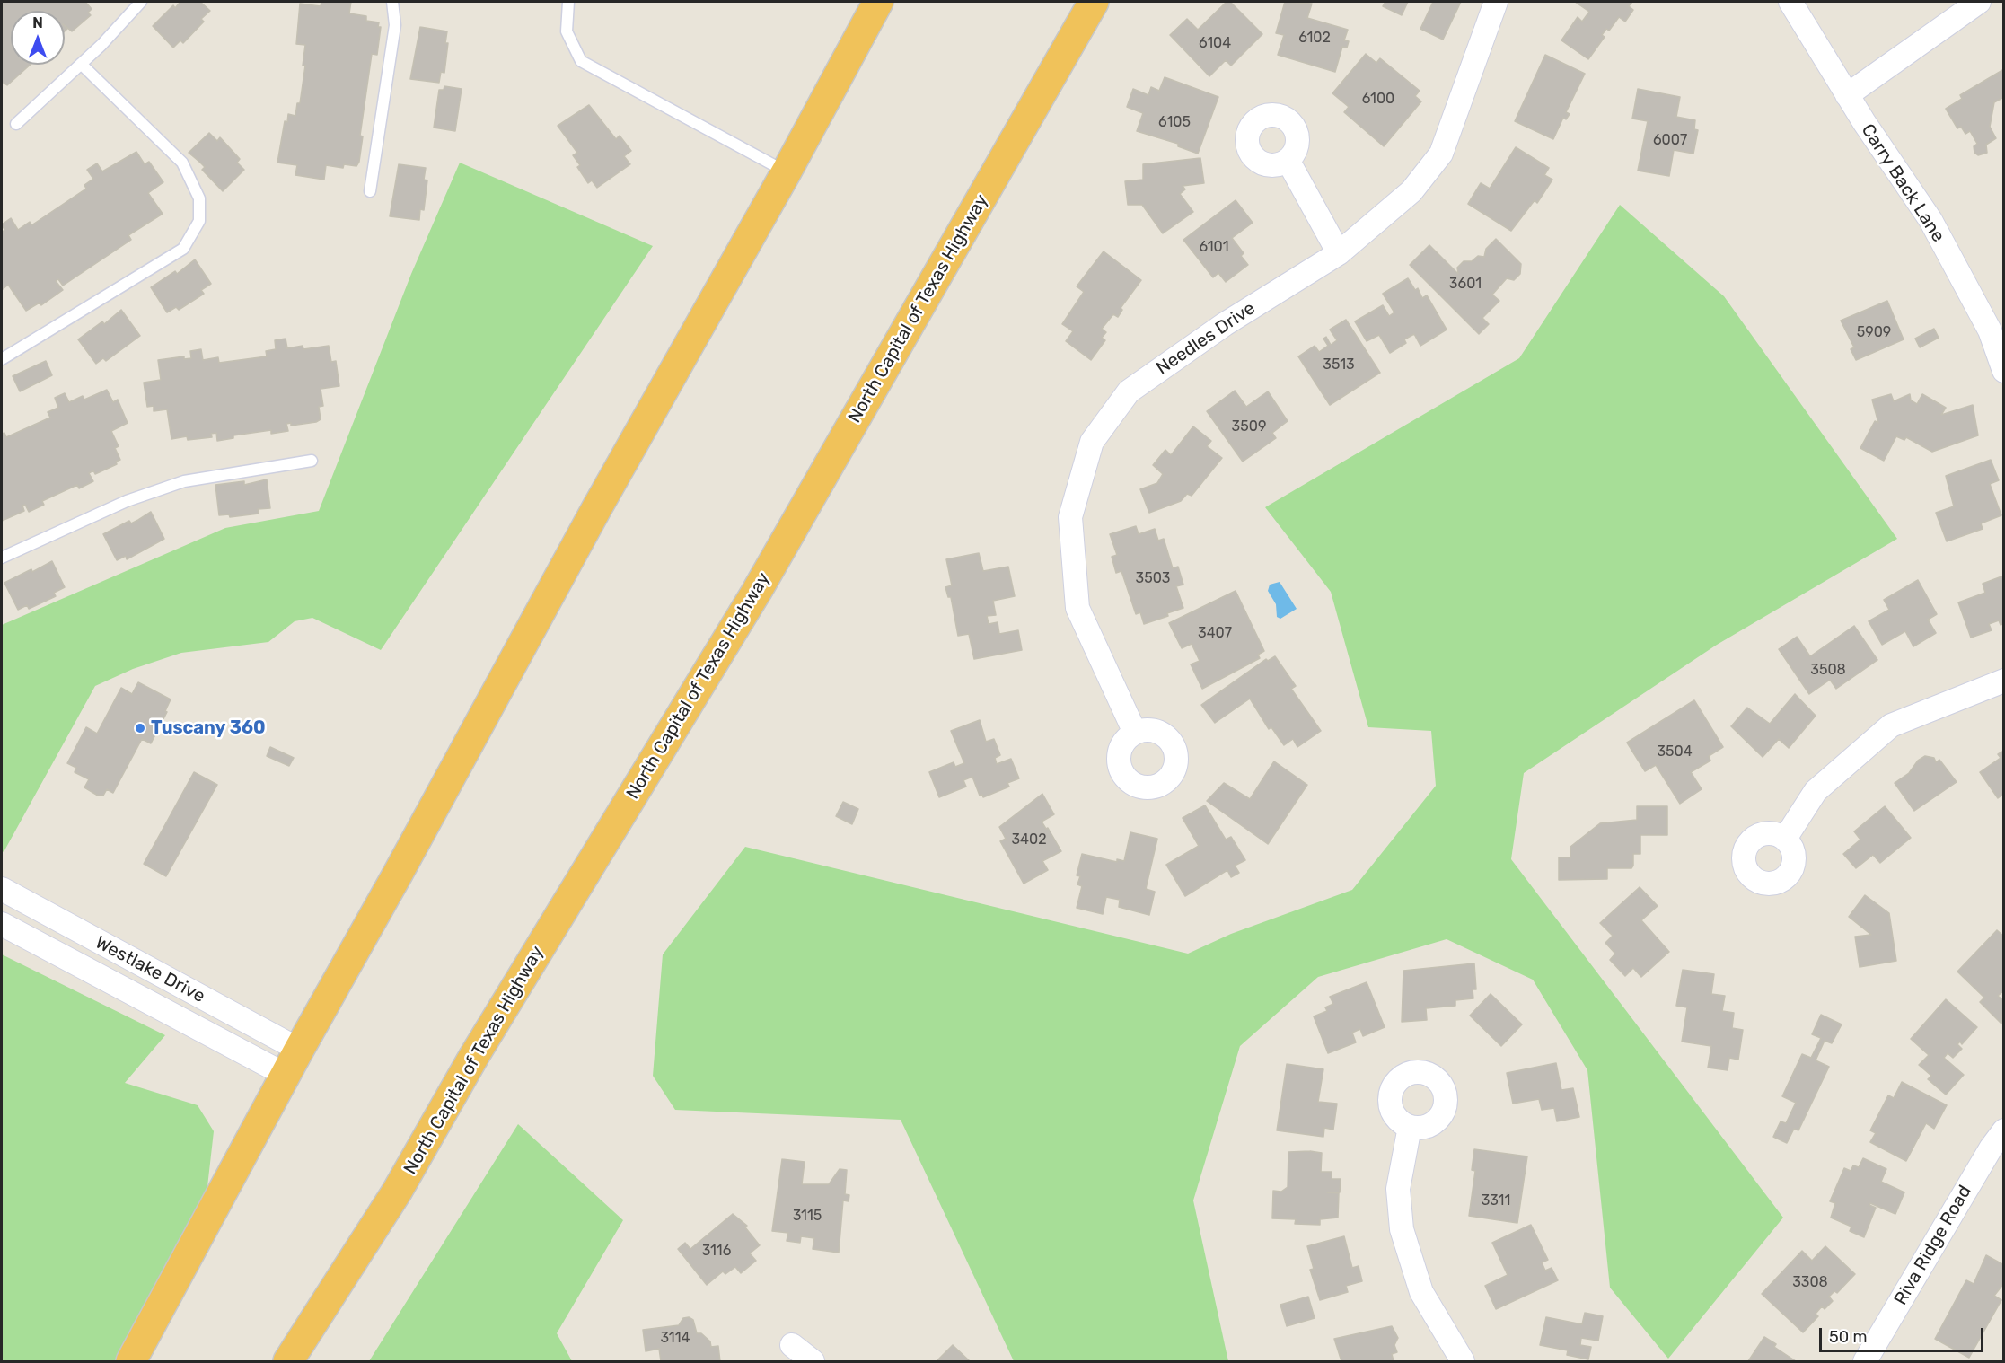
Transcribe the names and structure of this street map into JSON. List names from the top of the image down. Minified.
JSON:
{"streets":{"highway":["North Capital of Texas Highway"],"street":["Carry Back Lane","Needles Drive","Westlake Drive","Riva Ridge Road"]},"places":["Tuscany 360"],"house_numbers":["6102","6104","6100","6105","6007","6101","3601","5909","3513","3509","3503","3407","3508","3504","3402","3311","3115","3116","3308","3114"],"scale_bar":"50 m","north":"top"}
